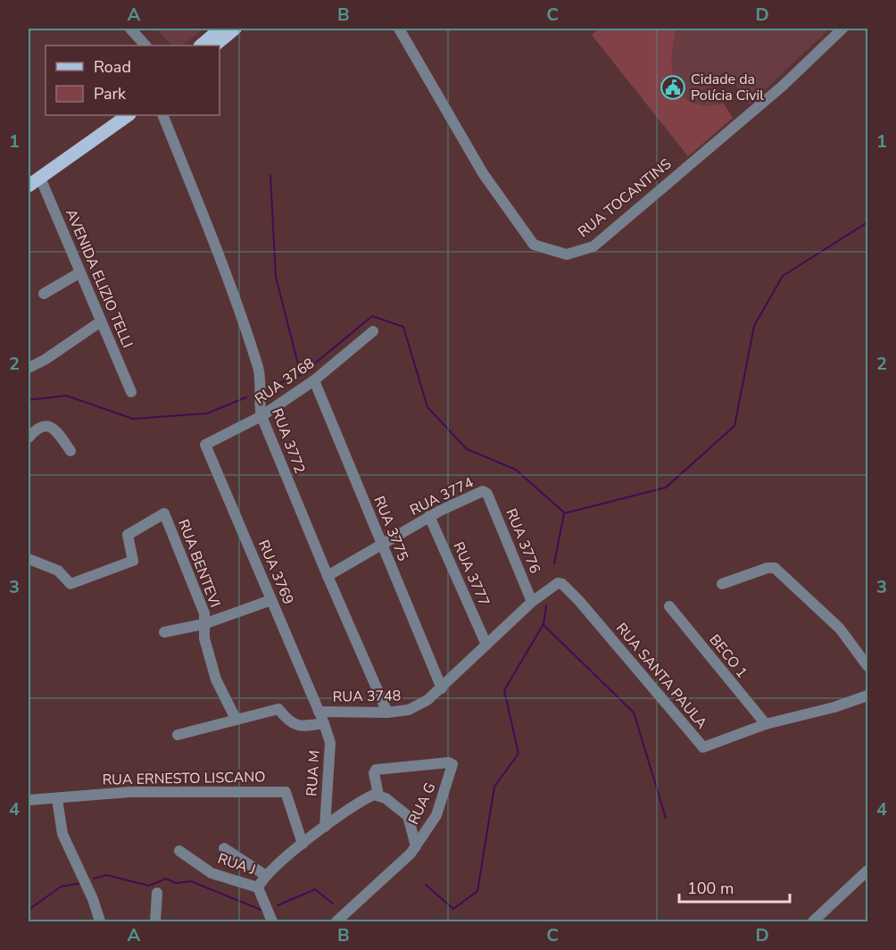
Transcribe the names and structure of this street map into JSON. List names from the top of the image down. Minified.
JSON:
{"streets":{"street":["RUA TOCANTINS","AVENIDA ELIZIO TELLI","RUA 3768","RUA 3772","RUA 3774","RUA 3775","RUA 3776","RUA BENTEVI","RUA 3769","RUA 3777","BECO 1","RUA SANTA PAULA","RUA 3748","RUA M","RUA ERNESTO LISCANO","RUA G","RUA J"]},"crossings":[["RUA 3768","RUA 3772"],["RUA 3768","RUA 3775"],["RUA 3768","RUA 3769"],["RUA 3772","RUA 3774"],["RUA 3772","RUA 3748"],["RUA 3774","RUA 3775"],["RUA 3774","RUA 3776"],["RUA 3774","RUA 3777"],["RUA 3775","RUA 3748"],["RUA 3776","RUA SANTA PAULA"],["RUA BENTEVI","RUA 3748"],["RUA 3769","RUA 3748"],["RUA 3777","RUA 3748"],["BECO 1","RUA SANTA PAULA"],["RUA SANTA PAULA","RUA 3748"],["RUA 3748","RUA M"]],"places":{"public building":["Cidade da Polícia Civil"]},"legend":["Road","Park"],"scale_bar":"100 m","grid":{"columns":["A","B","C","D"],"rows":["1","2","3","4"]}}
